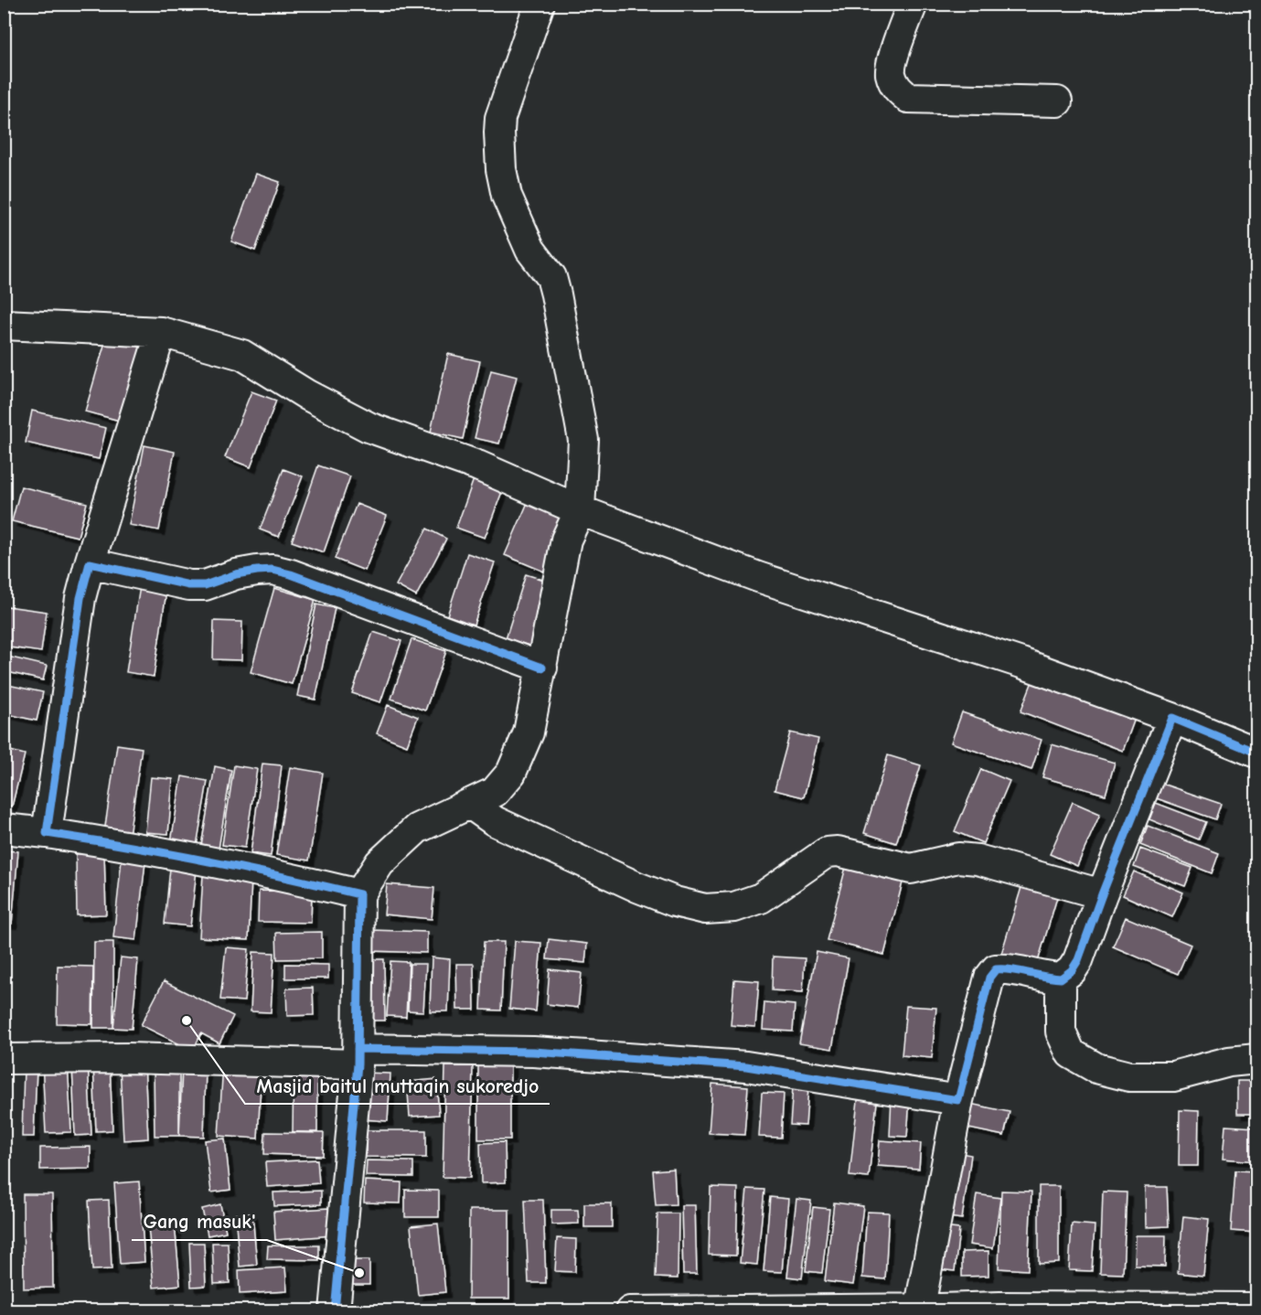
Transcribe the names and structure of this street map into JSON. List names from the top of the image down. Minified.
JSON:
{"places":["Masjid baitul muttaqin sukoredjo","Gang masuk'"]}
